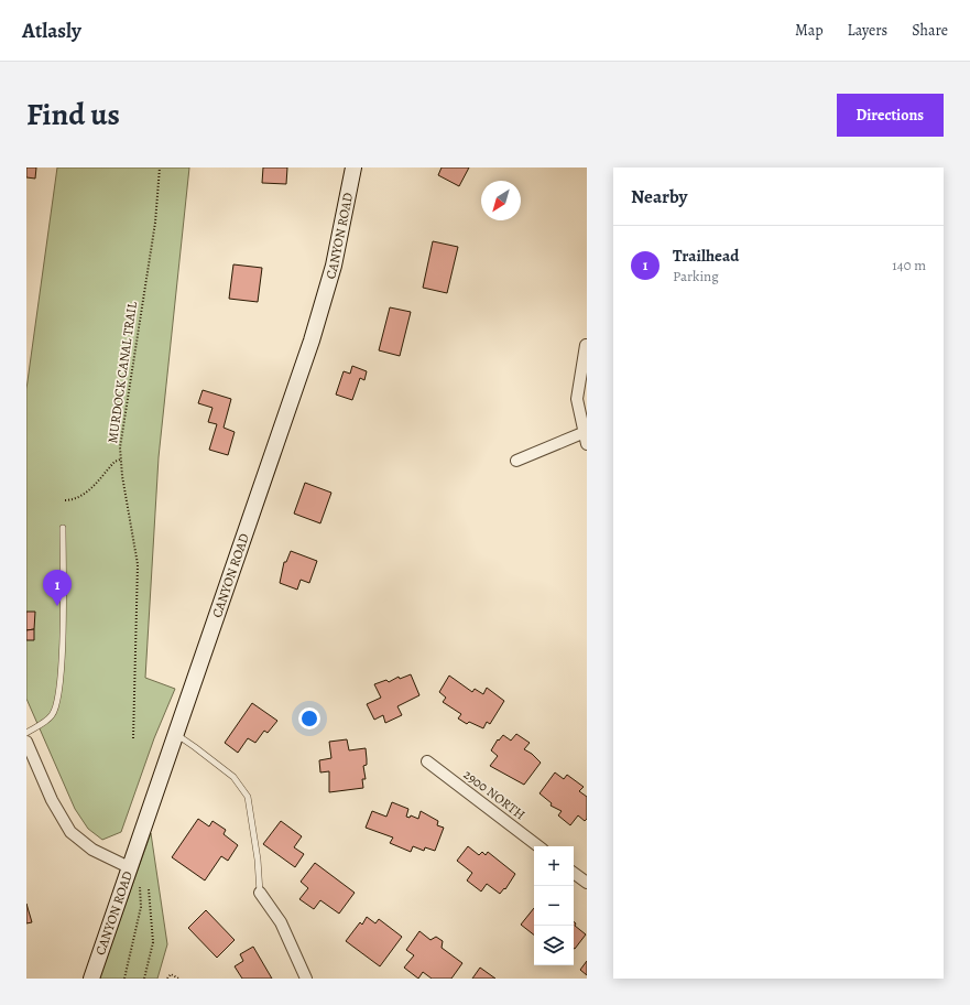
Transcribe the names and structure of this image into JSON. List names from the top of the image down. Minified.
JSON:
{"streets":{"main road":["CANYON ROAD"],"street":["2900 NORTH"],"path":["MURDOCK CANAL TRAIL"]},"north":"bottom left","page":{"header":"Atlasly","nav":["Map","Layers","Share"],"title":"Find us","buttons":"Directions","heading":"Nearby","list":[{"mark":"1","name":"Trailhead","note":"Parking","value":"140 m"}],"pins":"1","map_buttons":["+","−"]}}
